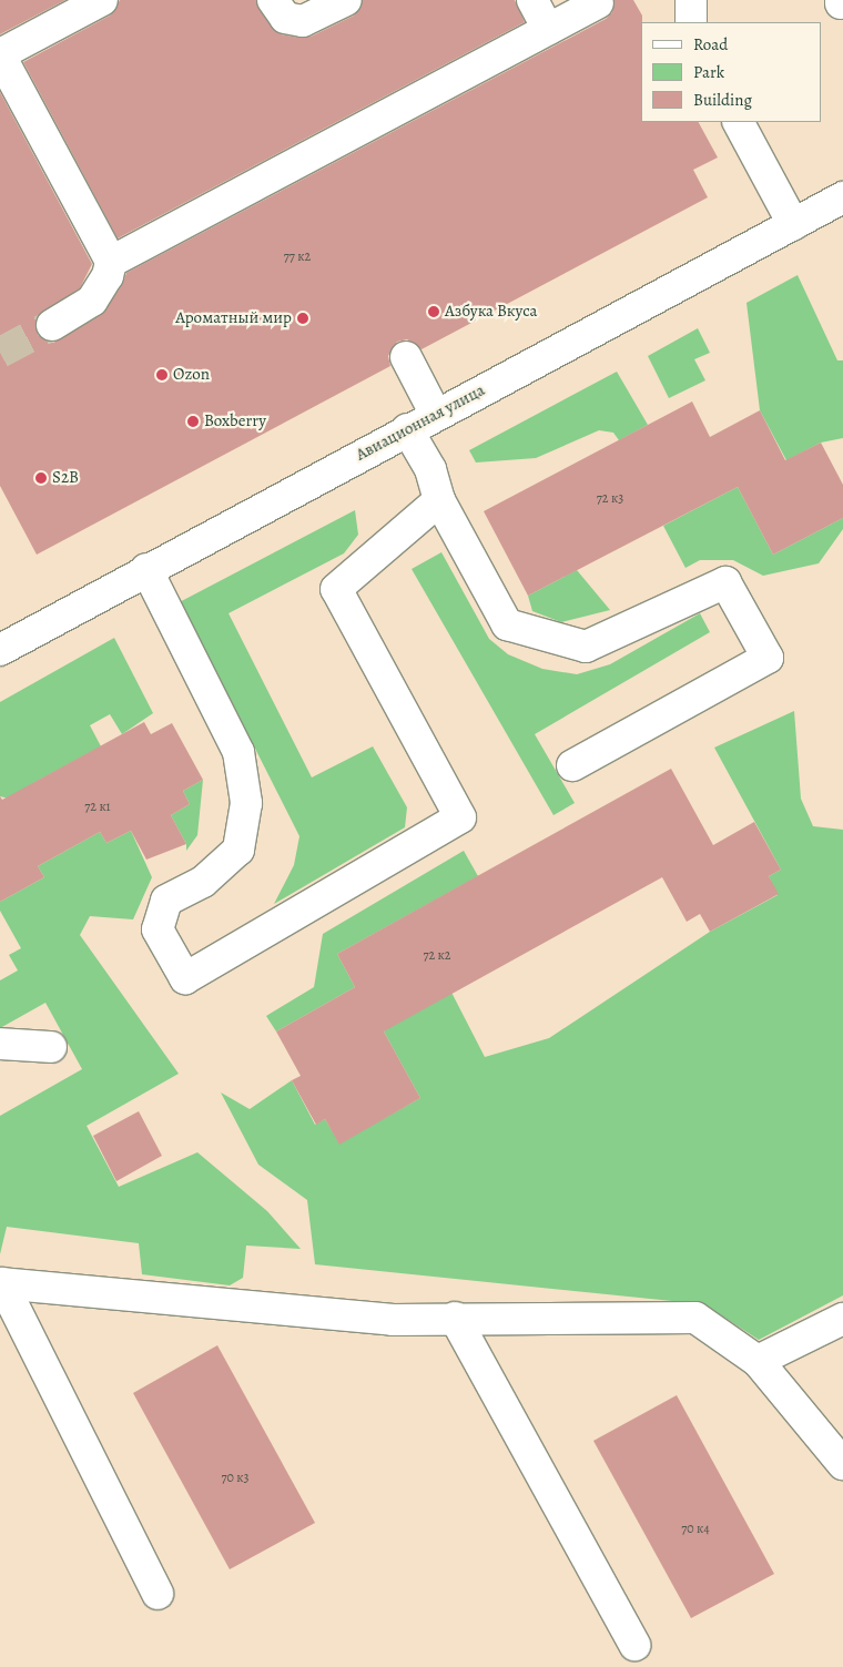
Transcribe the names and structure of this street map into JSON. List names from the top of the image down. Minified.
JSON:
{"streets":{"street":["Авиационная улица"]},"places":["Азбука Вкуса","Ароматный мир","Ozon","Boxberry","S2B"],"house_numbers":["77 к2","72 к3","72 к1","72 к2","70 к3","70 к4"],"legend":["Road","Park","Building"]}
